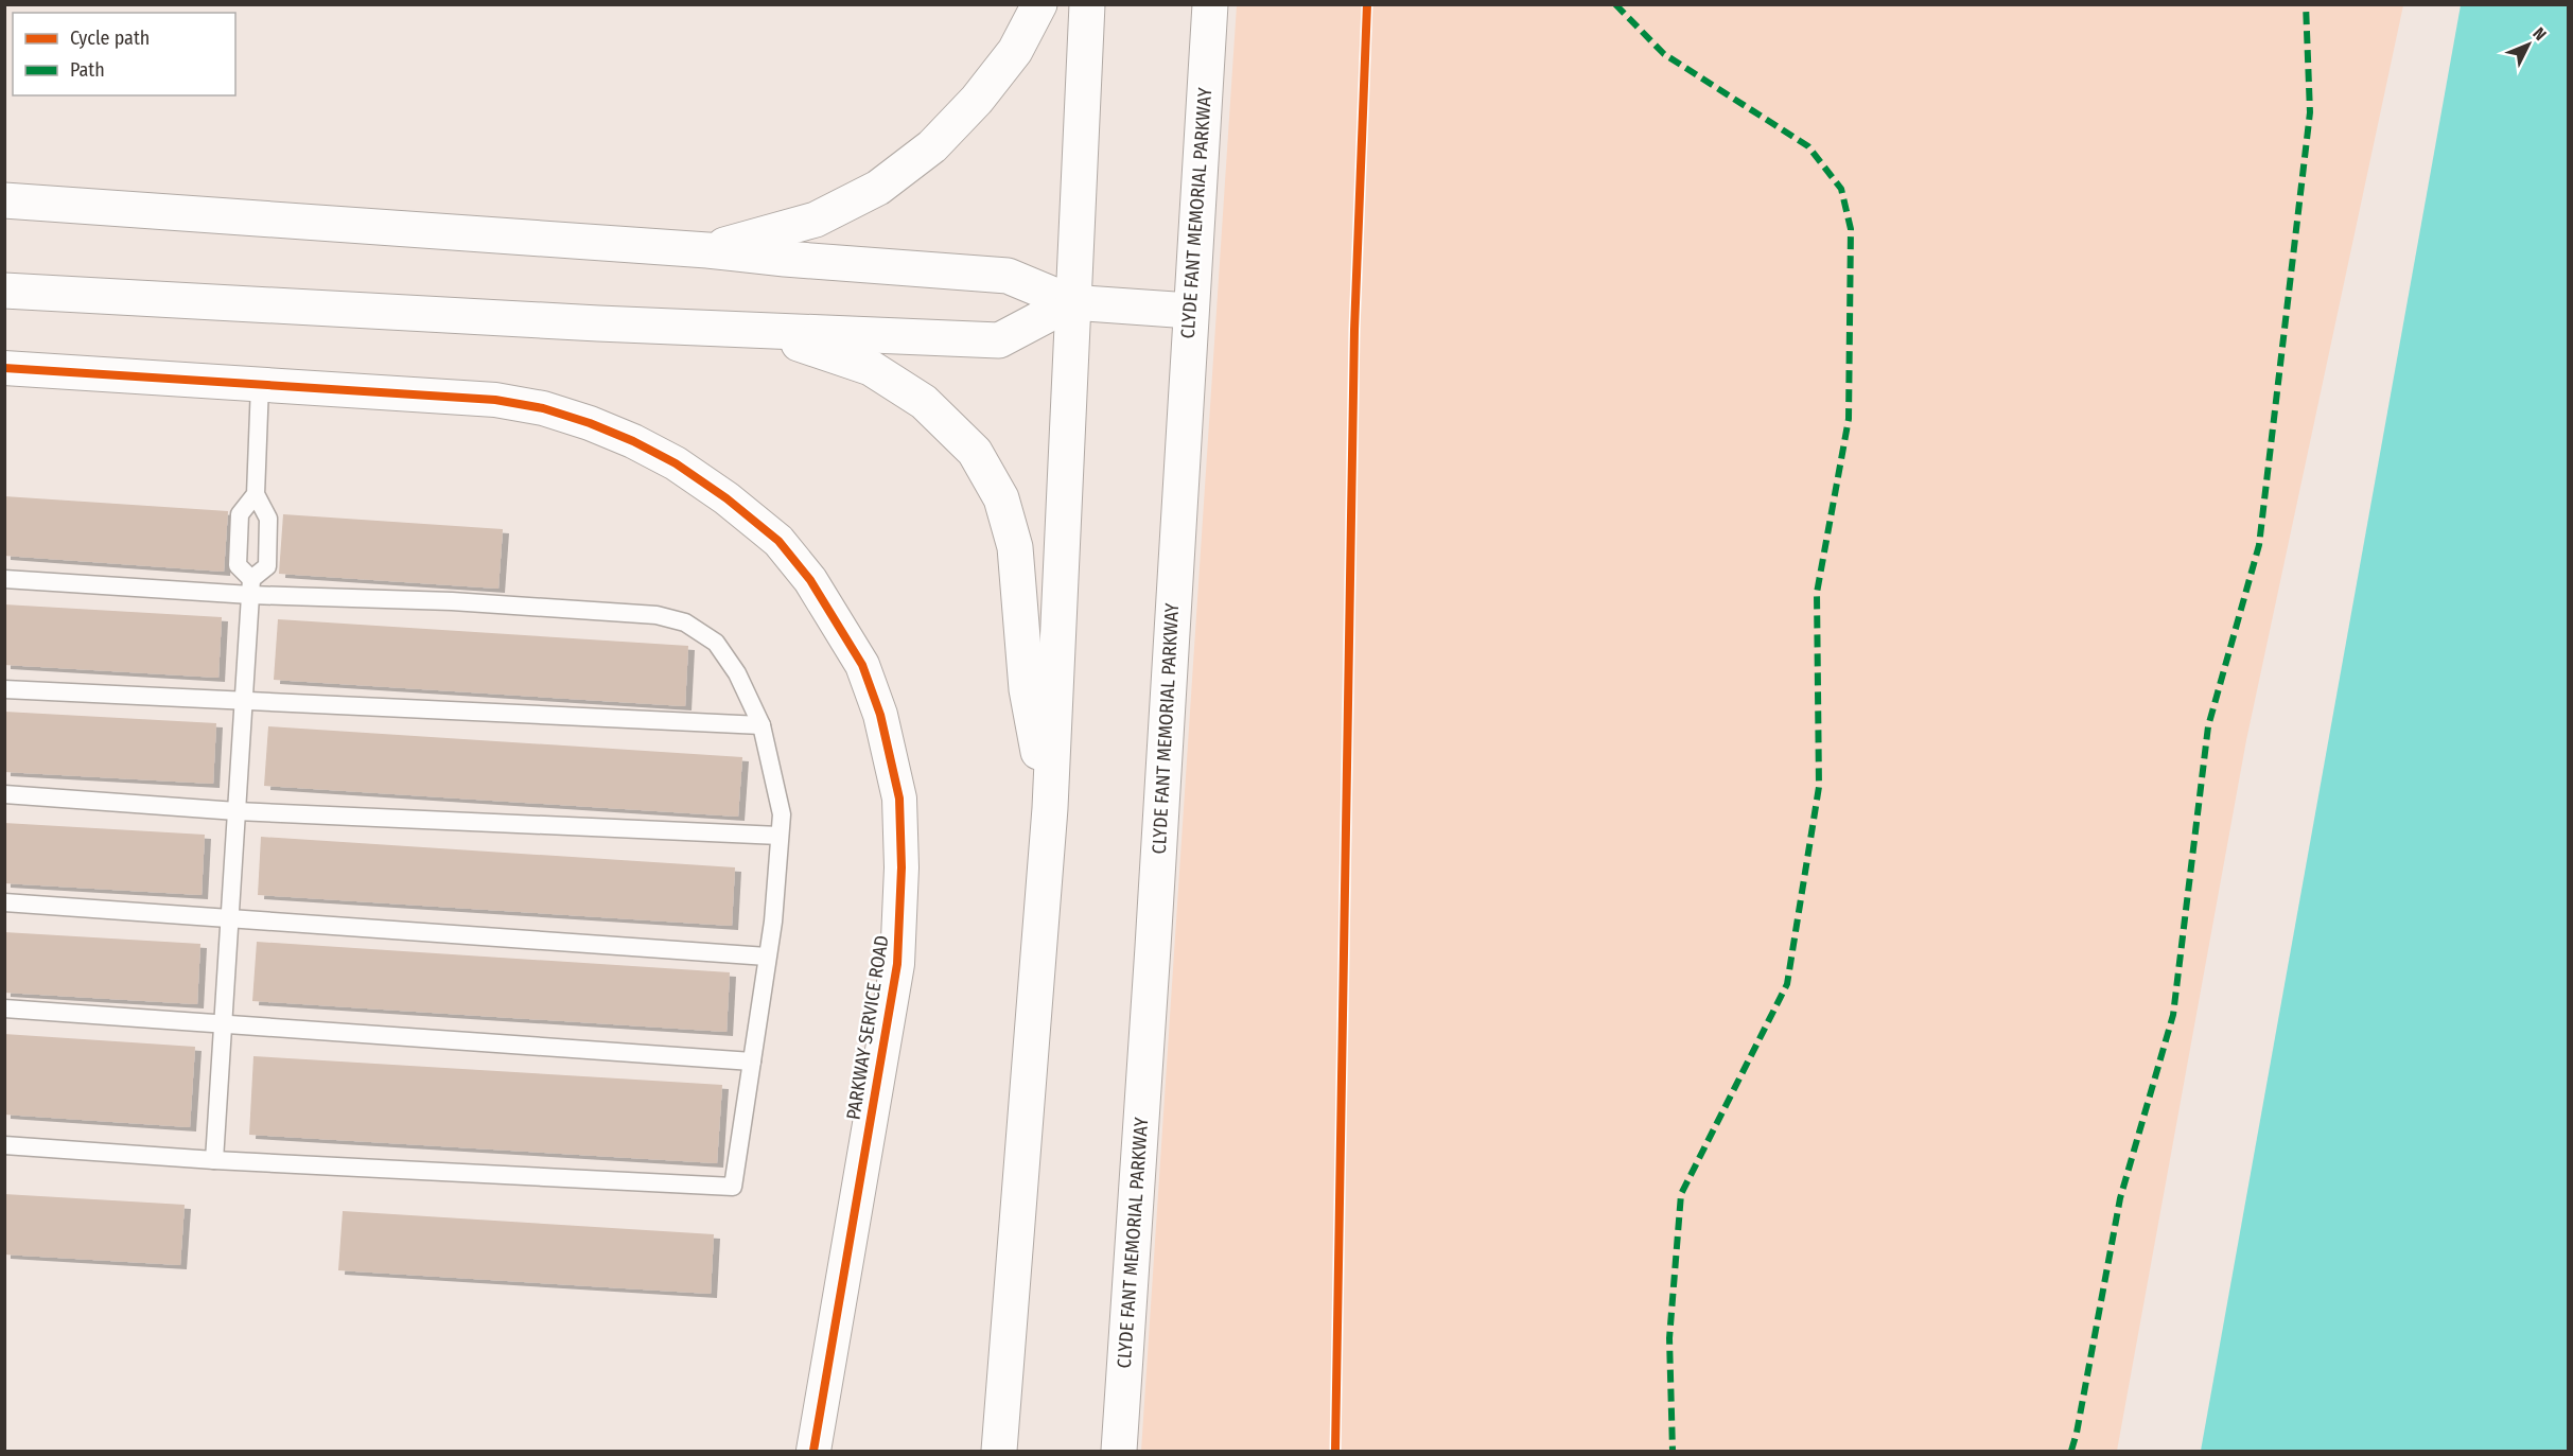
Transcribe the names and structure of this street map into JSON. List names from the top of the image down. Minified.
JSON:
{"streets":{"main road":["CLYDE FANT MEMORIAL PARKWAY"],"street":["PARKWAY SERVICE ROAD"]},"legend":["Cycle path","Path"],"north":"top right"}
